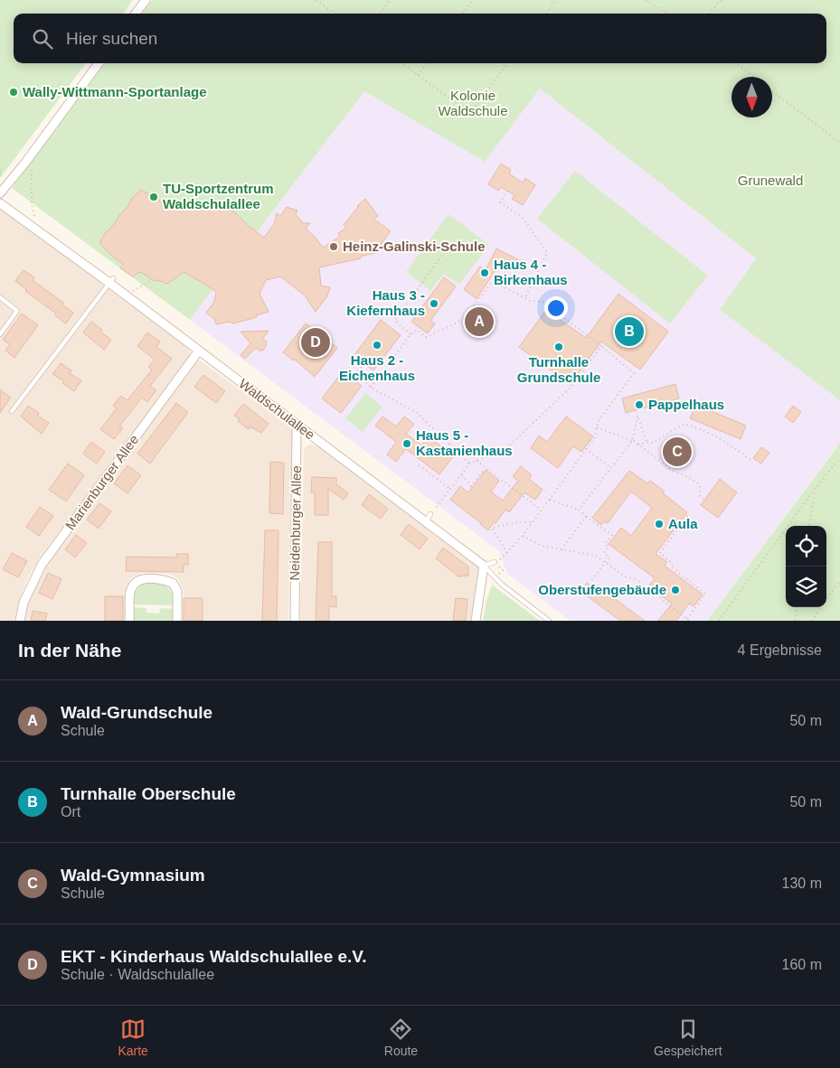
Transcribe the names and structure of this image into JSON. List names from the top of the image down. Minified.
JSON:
{"streets":{"street":["Waldschulallee","Marienburger Allee","Neidenburger Allee"]},"crossings":[["Waldschulallee","Marienburger Allee"],["Waldschulallee","Neidenburger Allee"]],"parks":["Kolonie Waldschule","Grunewald"],"places":["Wally-Wittmann-Sportanlage","TU-Sportzentrum Waldschulallee","Heinz-Galinski-Schule","Haus 4 - Birkenhaus","Haus 3 - Kiefernhaus","Haus 2 - Eichenhaus","Turnhalle Grundschule","Pappelhaus","Haus 5 - Kastanienhaus","Aula","Oberstufengebäude"],"north":"bottom","page":{"search":"Hier suchen","pins":["A","B","D","C"],"heading":["In der Nähe","4 Ergebnisse"],"list":[{"mark":"A","name":"Wald-Grundschule","note":"Schule","value":"50 m"},{"mark":"B","name":"Turnhalle Oberschule","note":"Ort","value":"50 m"},{"mark":"C","name":"Wald-Gymnasium","note":"Schule","value":"130 m"},{"mark":"D","name":"EKT - Kinderhaus Waldschulallee e.V.","note":"Schule · Waldschulallee","value":"160 m"}],"nav":["Karte","Route","Gespeichert"]}}
